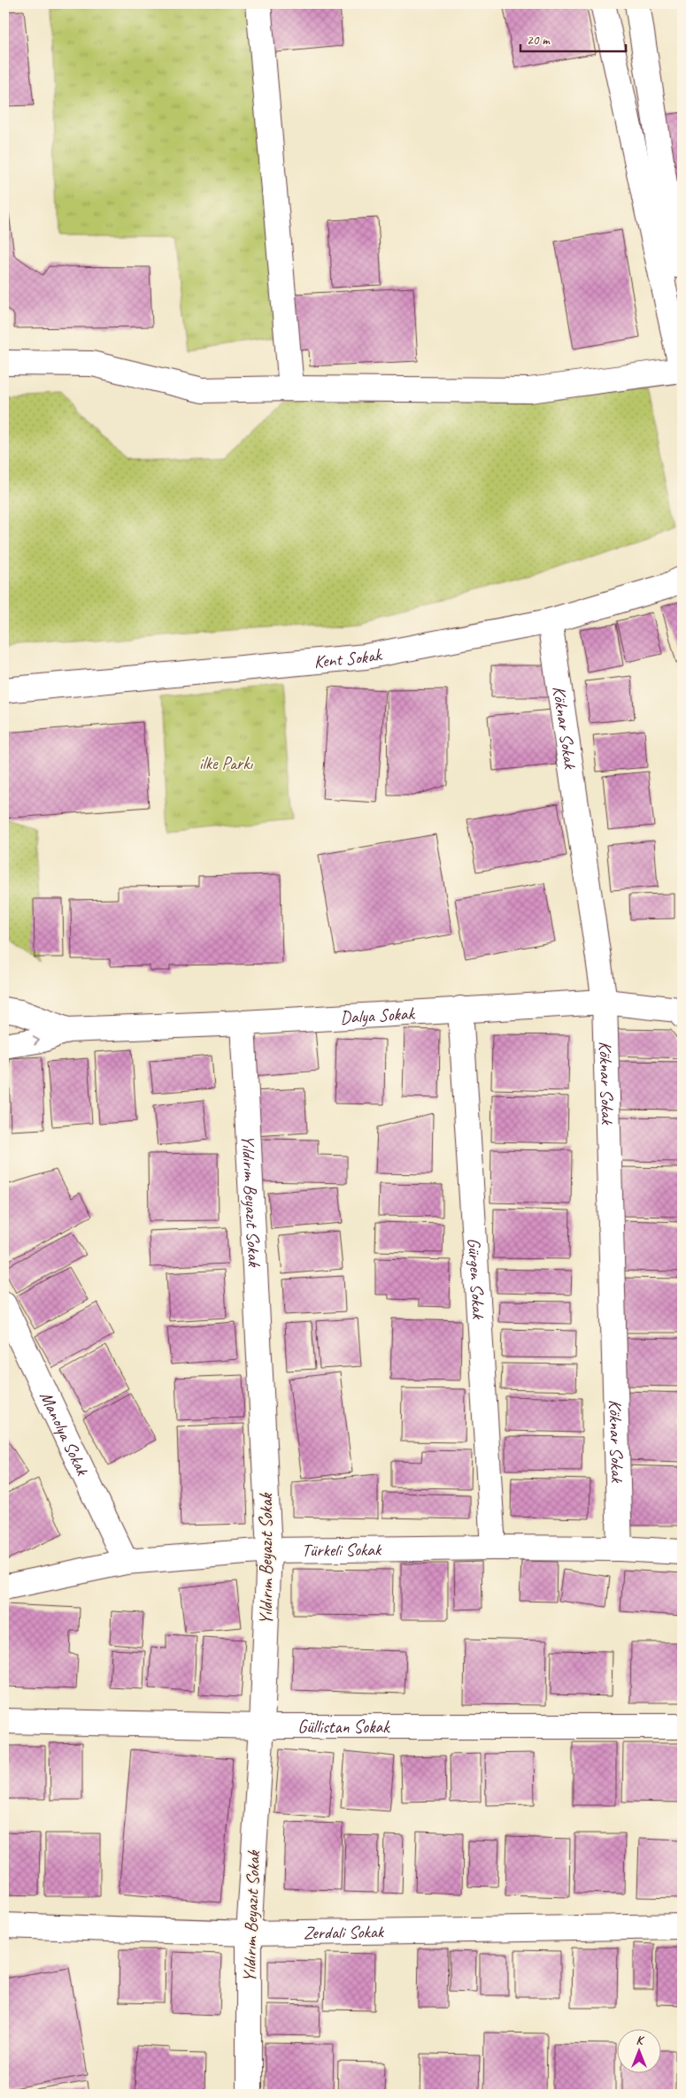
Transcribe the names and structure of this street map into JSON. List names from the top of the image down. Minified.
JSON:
{"streets":{"street":["Kent Sokak","Köknar Sokak","Dalya Sokak","Yıldırım Beyazıt Sokak","Gürgen Sokak","Manolya Sokak","Türkeli Sokak","Güllistan Sokak","Zerdali Sokak"]},"crossings":[["Kent Sokak","Köknar Sokak"],["Köknar Sokak","Dalya Sokak"],["Köknar Sokak","Türkeli Sokak"],["Dalya Sokak","Yıldırım Beyazıt Sokak"],["Dalya Sokak","Gürgen Sokak"],["Yıldırım Beyazıt Sokak","Türkeli Sokak"],["Yıldırım Beyazıt Sokak","Güllistan Sokak"],["Yıldırım Beyazıt Sokak","Zerdali Sokak"],["Gürgen Sokak","Türkeli Sokak"],["Manolya Sokak","Türkeli Sokak"]],"parks":["ilke Parkı"],"scale_bar":"20 m","north":"top"}
